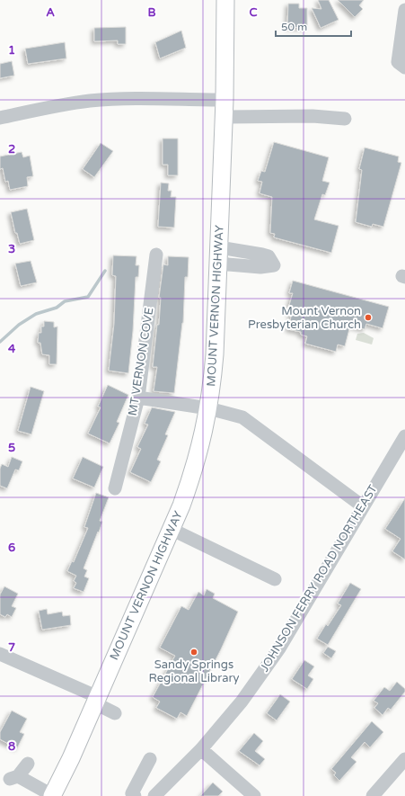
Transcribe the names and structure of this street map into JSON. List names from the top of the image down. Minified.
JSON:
{"streets":{"main road":["MOUNT VERNON HIGHWAY"],"street":["MT VERNON COVE","JOHNSON FERRY ROAD NORTHEAST"]},"places":["Mount Vernon Presbyterian Church","Sandy Springs Regional Library"],"scale_bar":"50 m","grid":{"columns":["A","B","C"],"rows":["1","2","3","4","5","6","7","8"]}}
